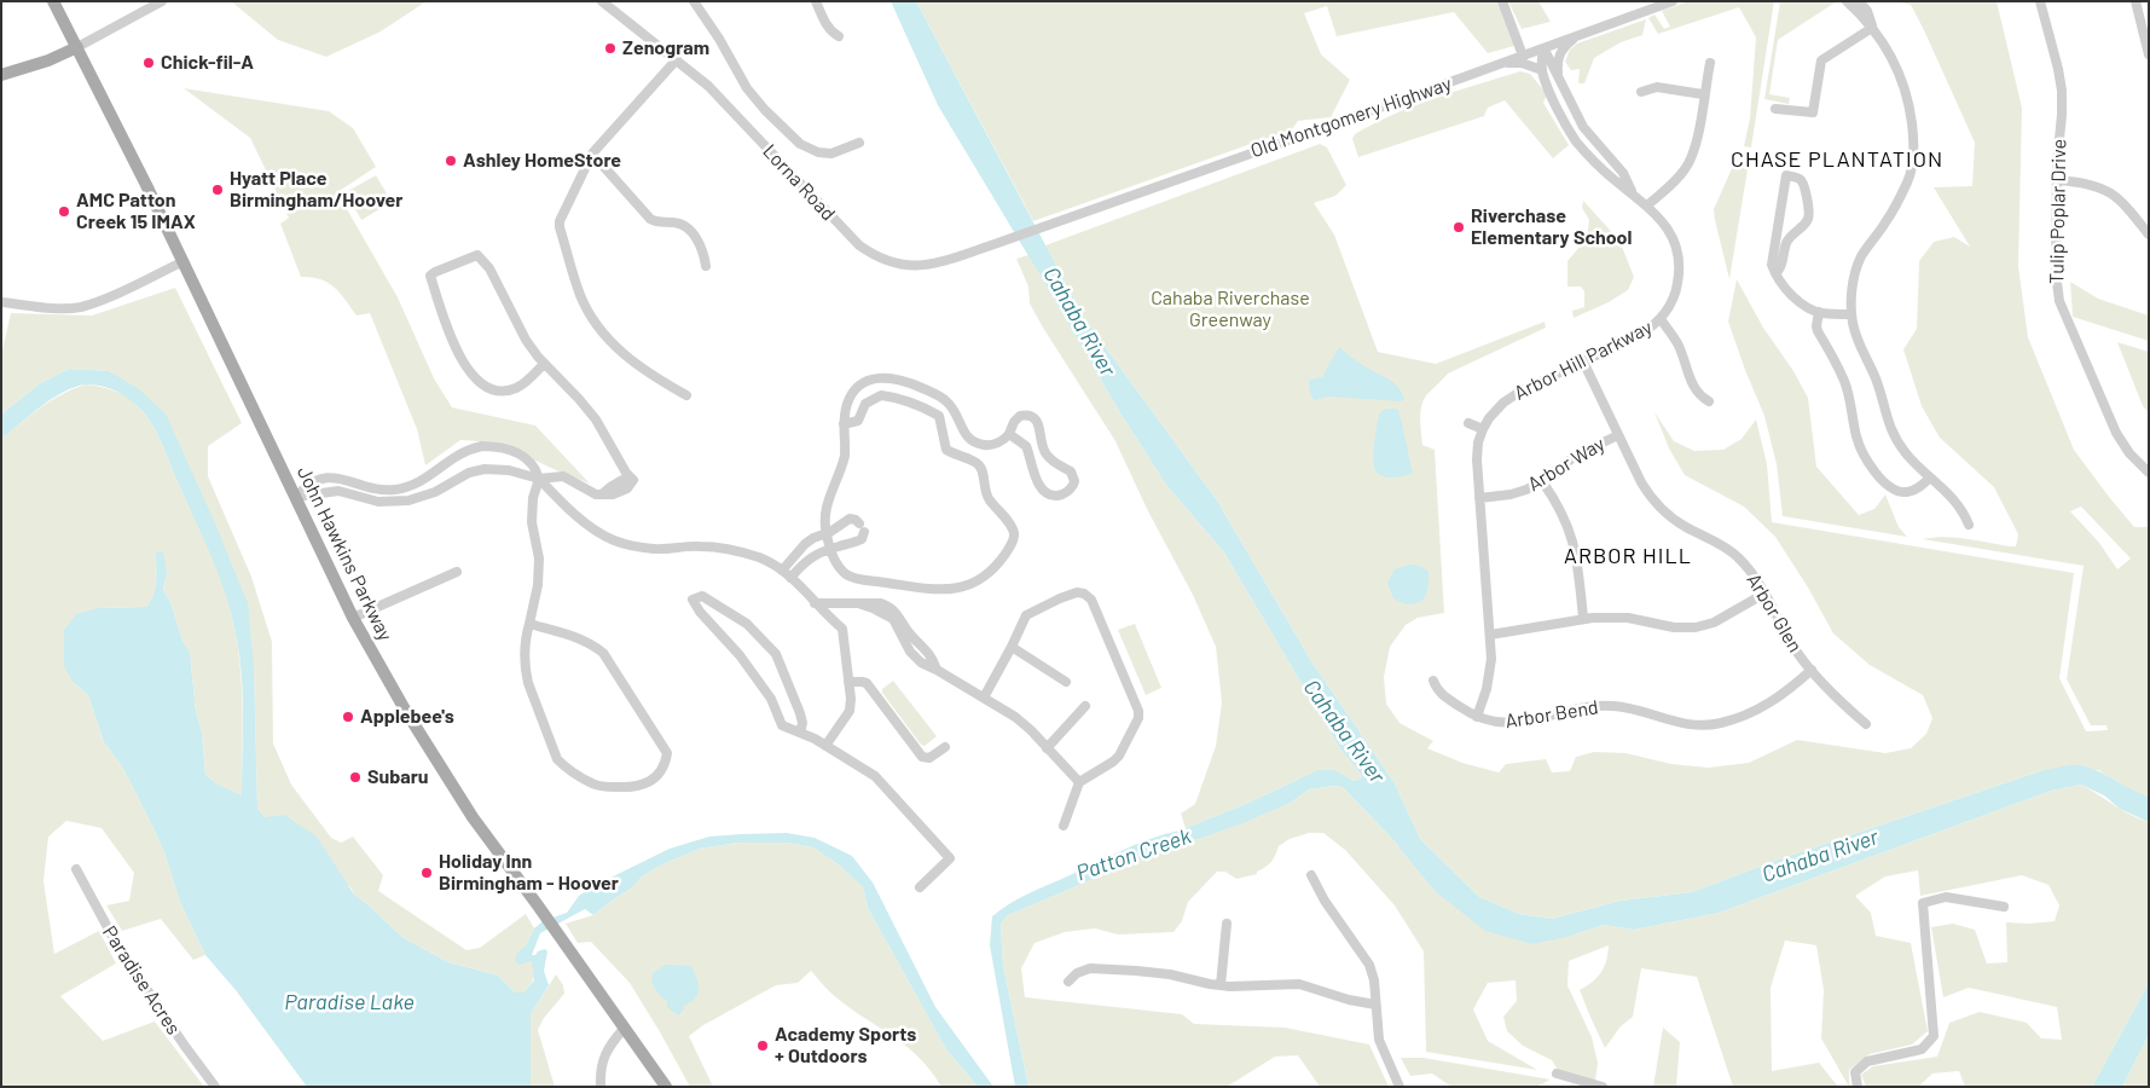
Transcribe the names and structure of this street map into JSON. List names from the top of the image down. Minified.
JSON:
{"streets":{"main road":["John Hawkins Parkway"],"street":["Old Montgomery Highway","Lorna Road","Tulip Poplar Drive","Arbor Hill Parkway","Arbor Way","Arbor Glen","Arbor Bend","Paradise Acres"]},"crossings":[["Old Montgomery Highway","Lorna Road"],["Old Montgomery Highway","Arbor Hill Parkway"],["Arbor Hill Parkway","Arbor Way"],["Arbor Hill Parkway","Arbor Glen"],["Arbor Hill Parkway","Arbor Bend"],["Arbor Way","Arbor Glen"],["Arbor Glen","Arbor Bend"]],"districts":["CHASE PLANTATION","ARBOR HILL"],"water":["Cahaba River","Patton Creek","Paradise Lake"],"parks":["Cahaba Riverchase Greenway"],"places":["Zenogram","Chick-fil-A","Ashley HomeStore","Hyatt Place Birmingham/Hoover","AMC Patton Creek 15 IMAX","Riverchase Elementary School","Applebee's","Subaru","Holiday Inn Birmingham - Hoover","Academy Sports + Outdoors"]}
